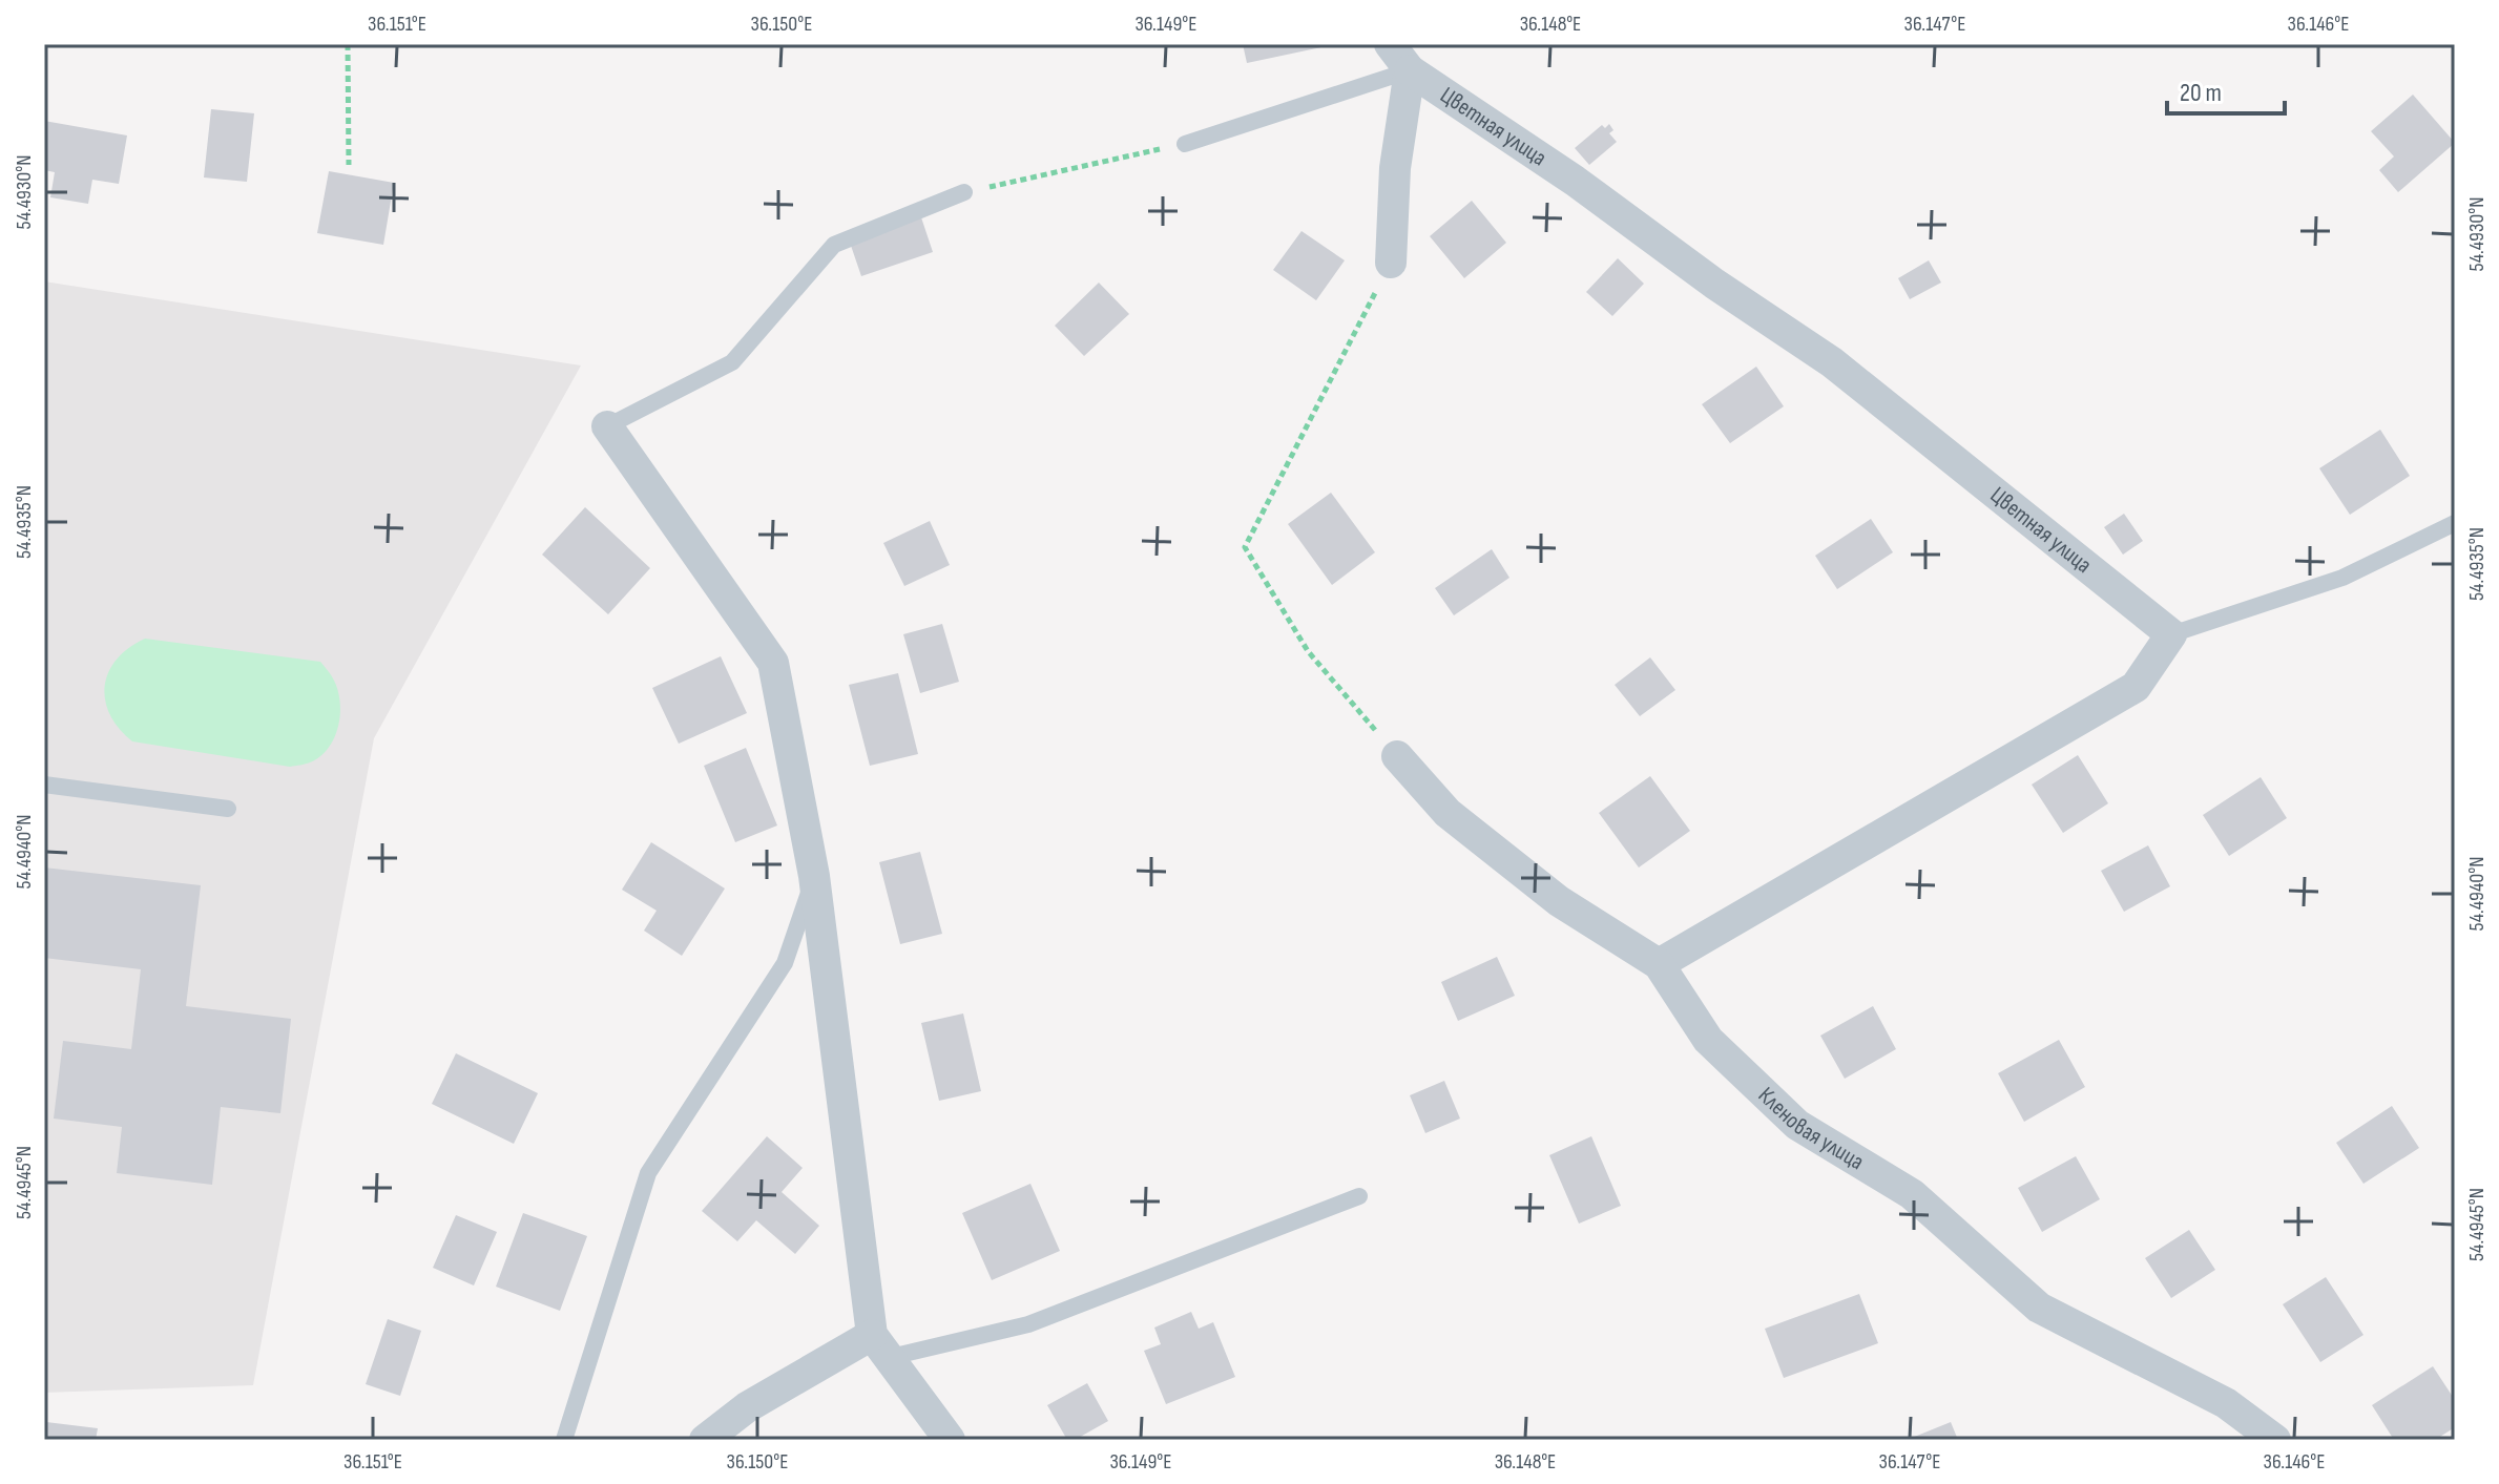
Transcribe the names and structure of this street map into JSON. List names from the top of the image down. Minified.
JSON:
{"streets":{"street":["Цветная улица","Кленовая улица"]},"scale_bar":"20 m","coordinates":["36.151°E","36.150°E","36.149°E","36.148°E","36.147°E","36.146°E","54.4930°N","54.4935°N","54.4940°N","54.4945°N"]}
